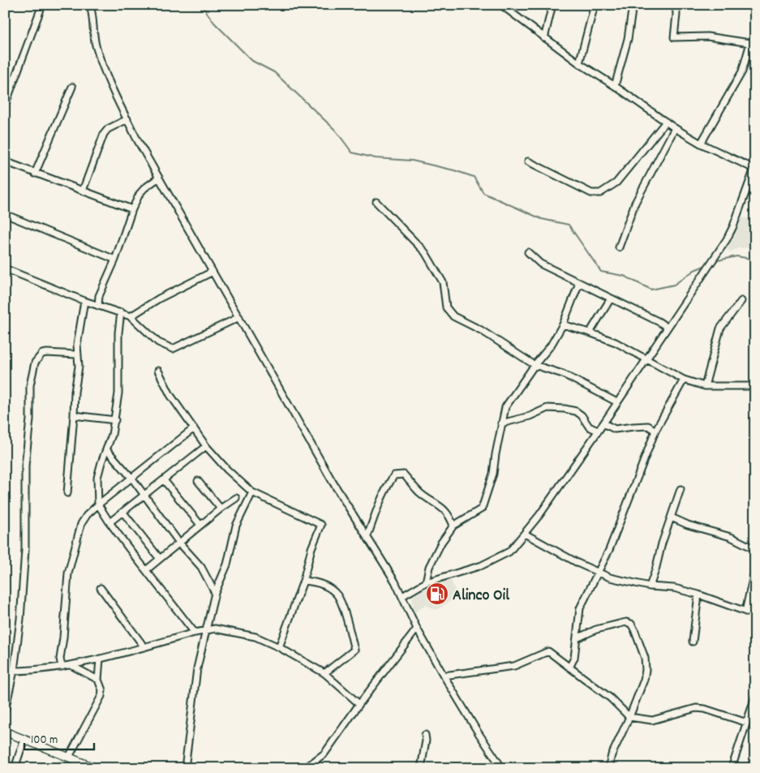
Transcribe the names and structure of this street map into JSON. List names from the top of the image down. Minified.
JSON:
{"places":{"fuel station":["Alinco Oil"]},"scale_bar":"100 m"}
